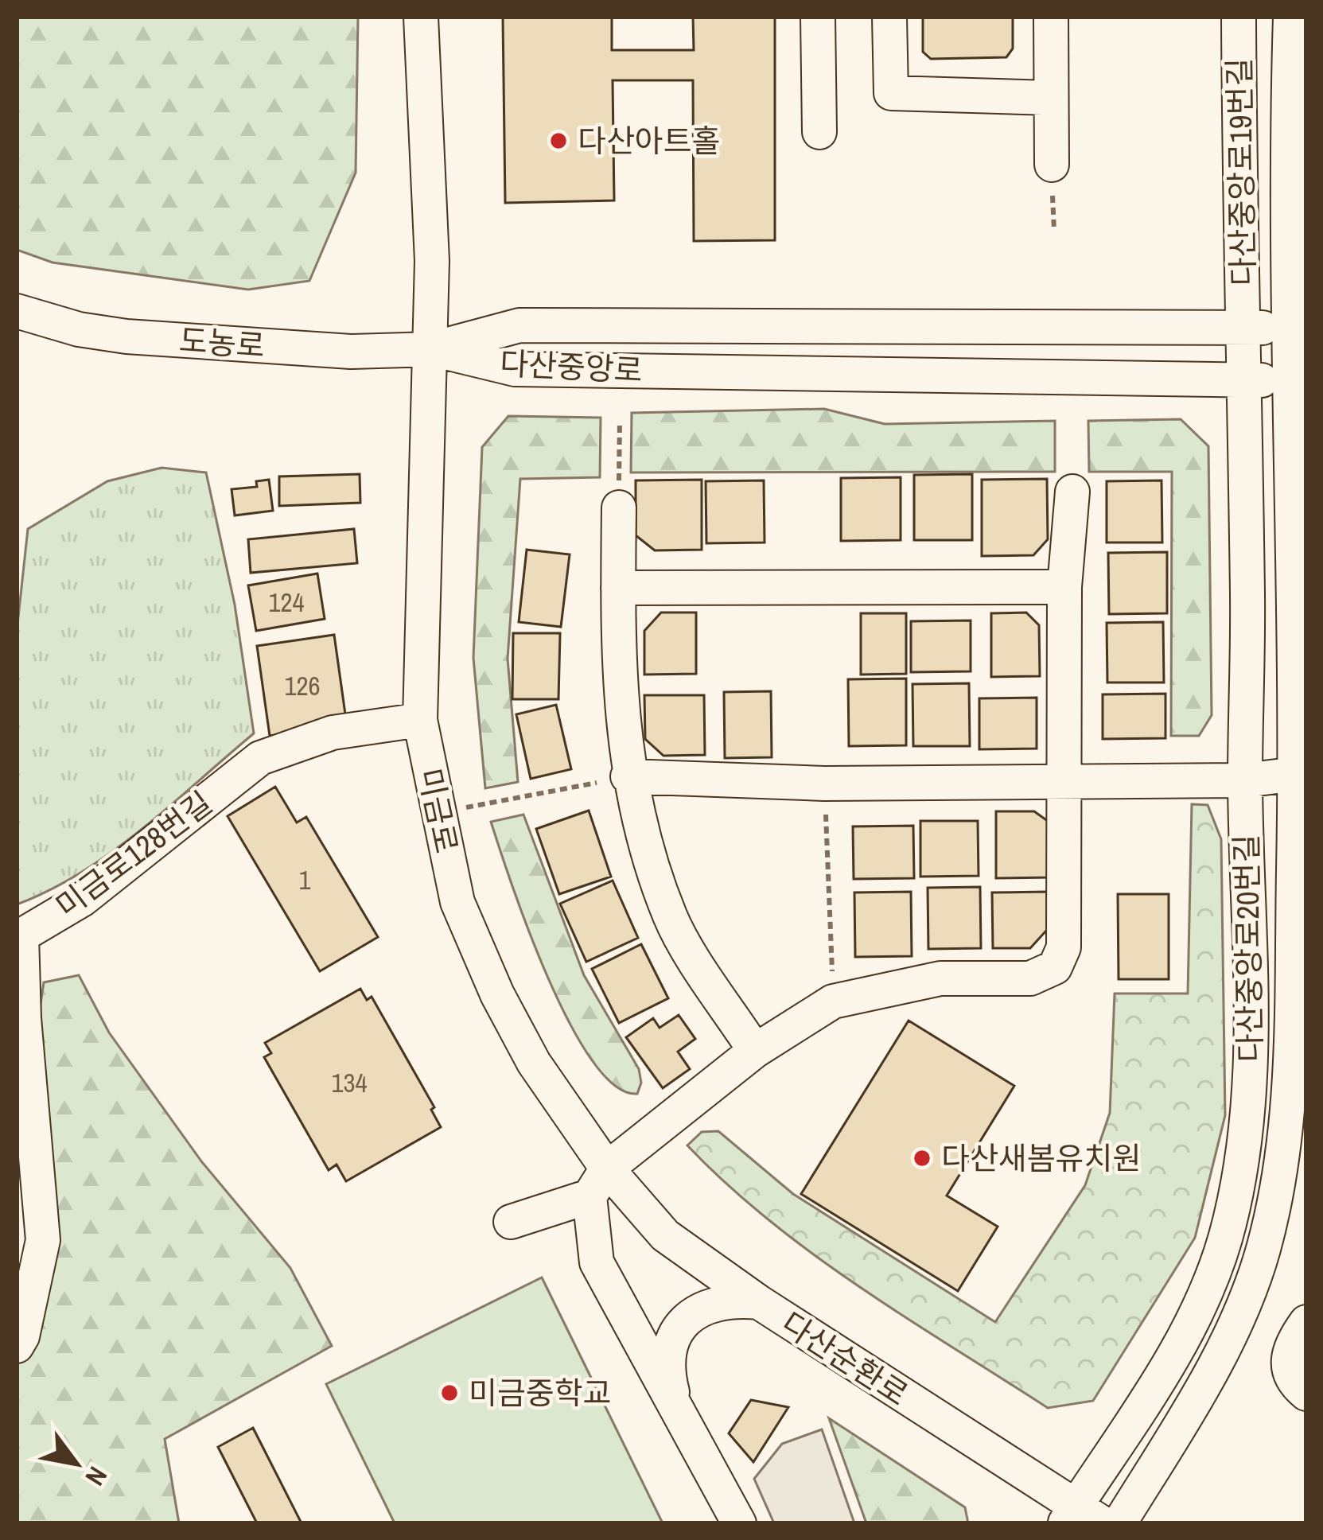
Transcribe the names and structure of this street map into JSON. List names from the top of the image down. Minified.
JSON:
{"streets":{"street":["다산중앙로19번길","도농로","다산중앙로","미금로","미금로128번길","다산중앙로20번길","다산순환로"]},"crossings":[["다산중앙로19번길","다산중앙로"],["다산중앙로19번길","다산중앙로20번길"],["도농로","다산중앙로"],["도농로","미금로"],["다산중앙로","미금로"],["다산중앙로","다산중앙로20번길"],["미금로","미금로128번길"],["미금로","다산순환로"],["다산중앙로20번길","다산순환로"]],"places":["다산아트홀","다산새봄유치원","미금중학교"],"house_numbers":["124","126","1","134"],"north":"bottom right"}
